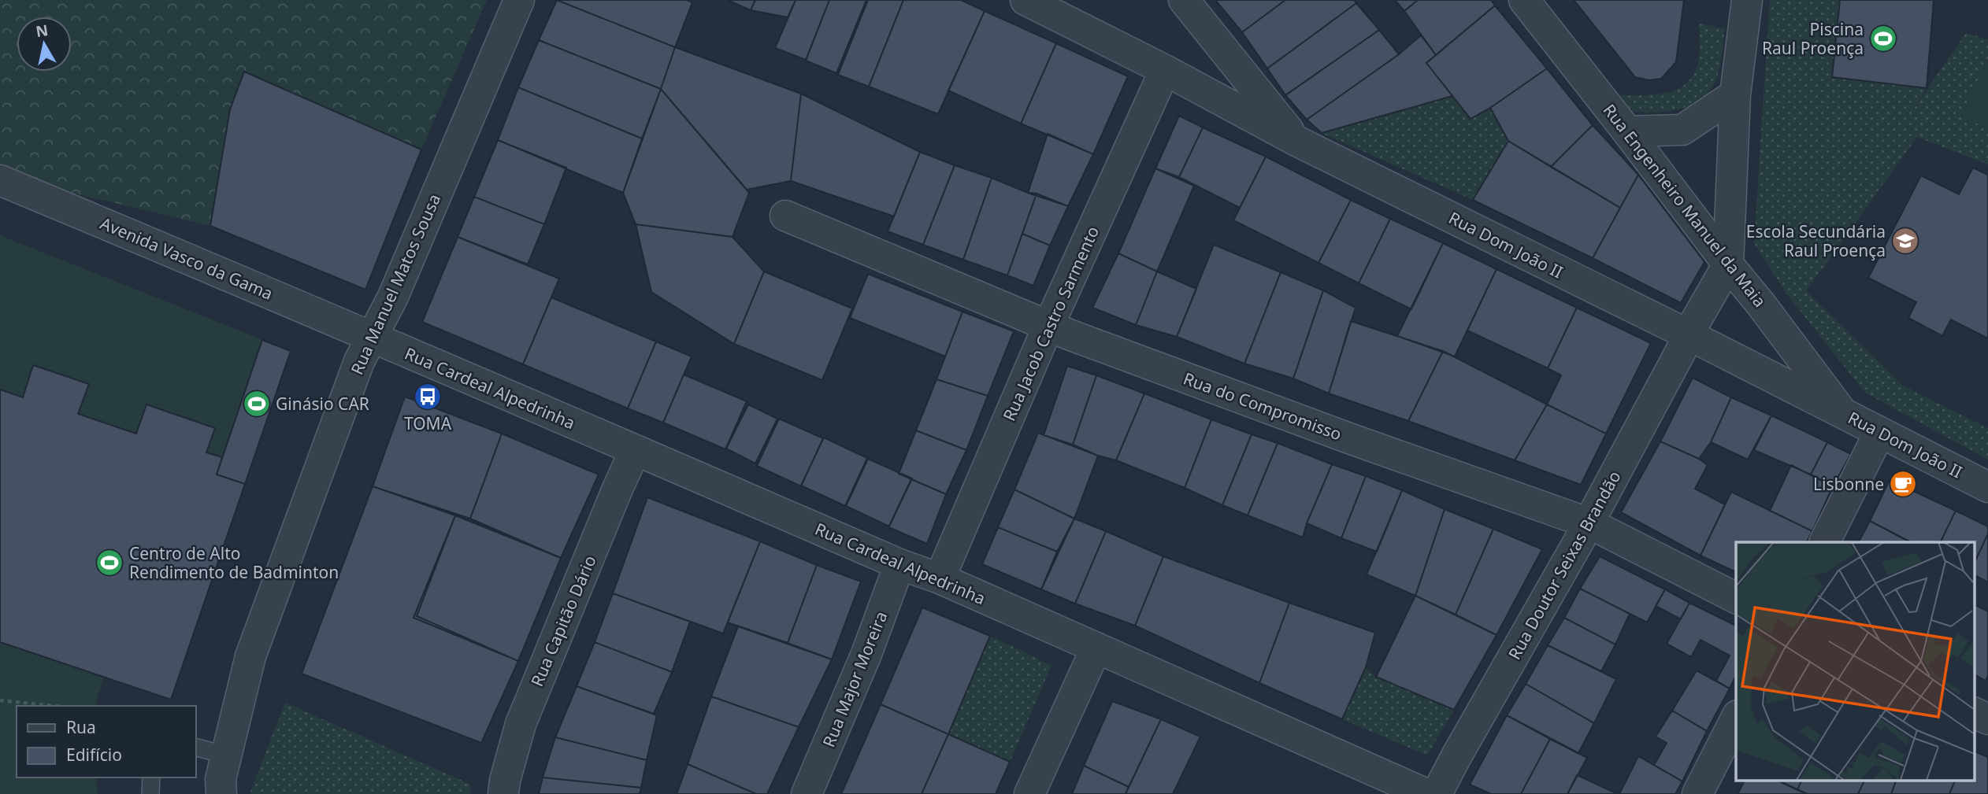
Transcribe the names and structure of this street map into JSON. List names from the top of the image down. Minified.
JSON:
{"streets":{"street":["Rua Engenheiro Manuel da Maia","Rua Dom João II","Avenida Vasco da Gama","Rua Manuel Matos Sousa","Rua Jacob Castro Sarmento","Rua Cardeal Alpedrinha","Rua do Compromisso","Rua Doutor Seixas Brandão","Rua Capitão Dário","Rua Major Moreira"]},"crossings":[["Rua Engenheiro Manuel da Maia","Rua Dom João II"],["Rua Engenheiro Manuel da Maia","Rua Doutor Seixas Brandão"],["Rua Dom João II","Rua Jacob Castro Sarmento"],["Rua Dom João II","Rua Doutor Seixas Brandão"],["Avenida Vasco da Gama","Rua Manuel Matos Sousa"],["Avenida Vasco da Gama","Rua Cardeal Alpedrinha"],["Rua Manuel Matos Sousa","Rua Cardeal Alpedrinha"],["Rua Jacob Castro Sarmento","Rua Cardeal Alpedrinha"],["Rua Jacob Castro Sarmento","Rua do Compromisso"],["Rua Cardeal Alpedrinha","Rua Capitão Dário"],["Rua Cardeal Alpedrinha","Rua Major Moreira"],["Rua do Compromisso","Rua Doutor Seixas Brandão"]],"places":{"sports":["Piscina Raul Proença","Ginásio CAR","Centro de Alto Rendimento de Badminton"],"school or university":["Escola Secundária Raul Proença"],"bus stop":["TOMA"],"cafe":["Lisbonne"]},"legend":["Rua","Edifício"],"north":"top"}
